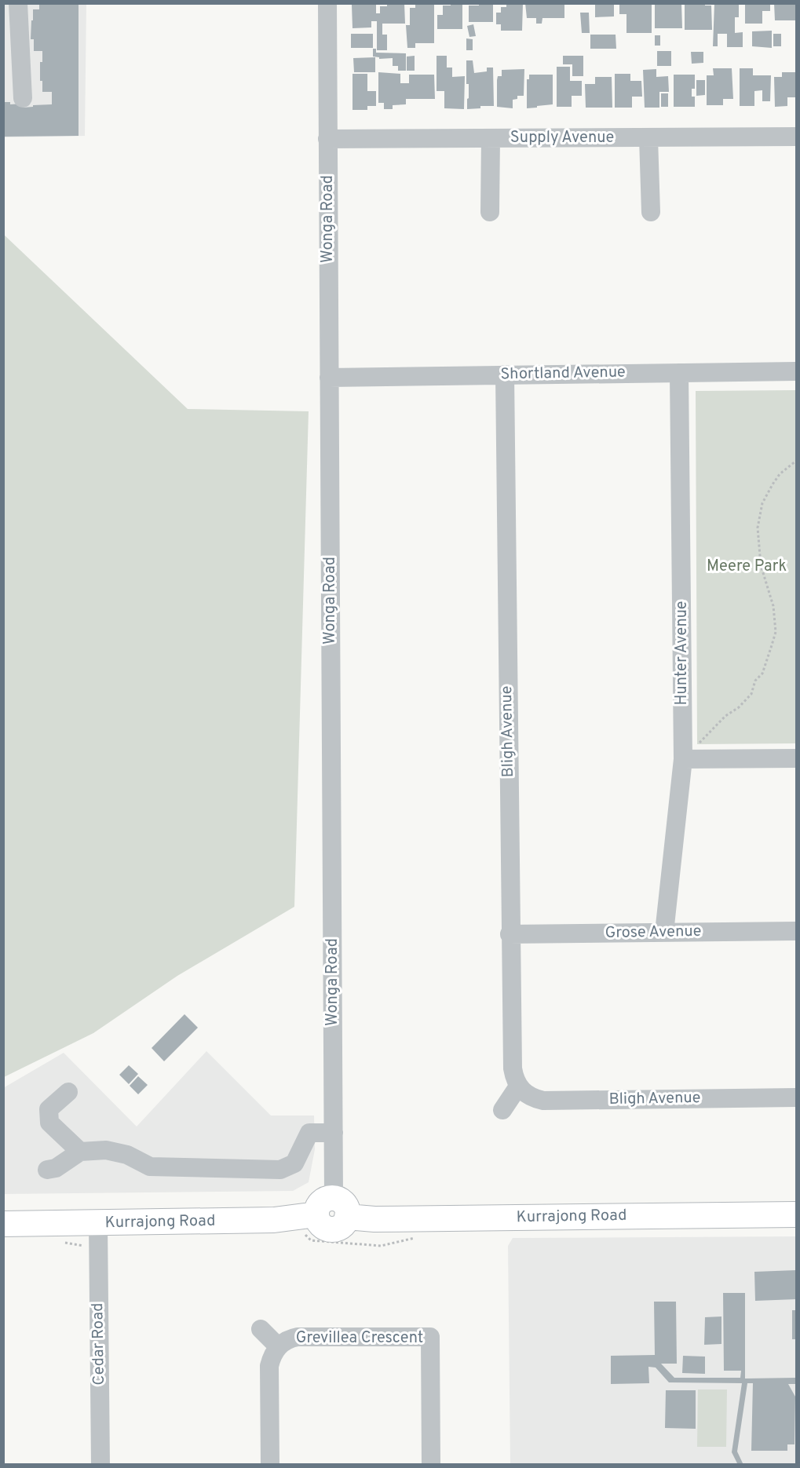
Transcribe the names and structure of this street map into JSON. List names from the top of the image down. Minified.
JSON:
{"streets":{"main road":["Kurrajong Road"],"street":["Supply Avenue","Wonga Road","Shortland Avenue","Hunter Avenue","Bligh Avenue","Grose Avenue","Grevillea Crescent","Cedar Road"]},"crossings":[["Supply Avenue","Wonga Road"],["Wonga Road","Shortland Avenue"],["Wonga Road","Kurrajong Road"],["Shortland Avenue","Hunter Avenue"],["Shortland Avenue","Bligh Avenue"],["Hunter Avenue","Grose Avenue"],["Bligh Avenue","Grose Avenue"],["Kurrajong Road","Cedar Road"]],"parks":["Meere Park"]}
